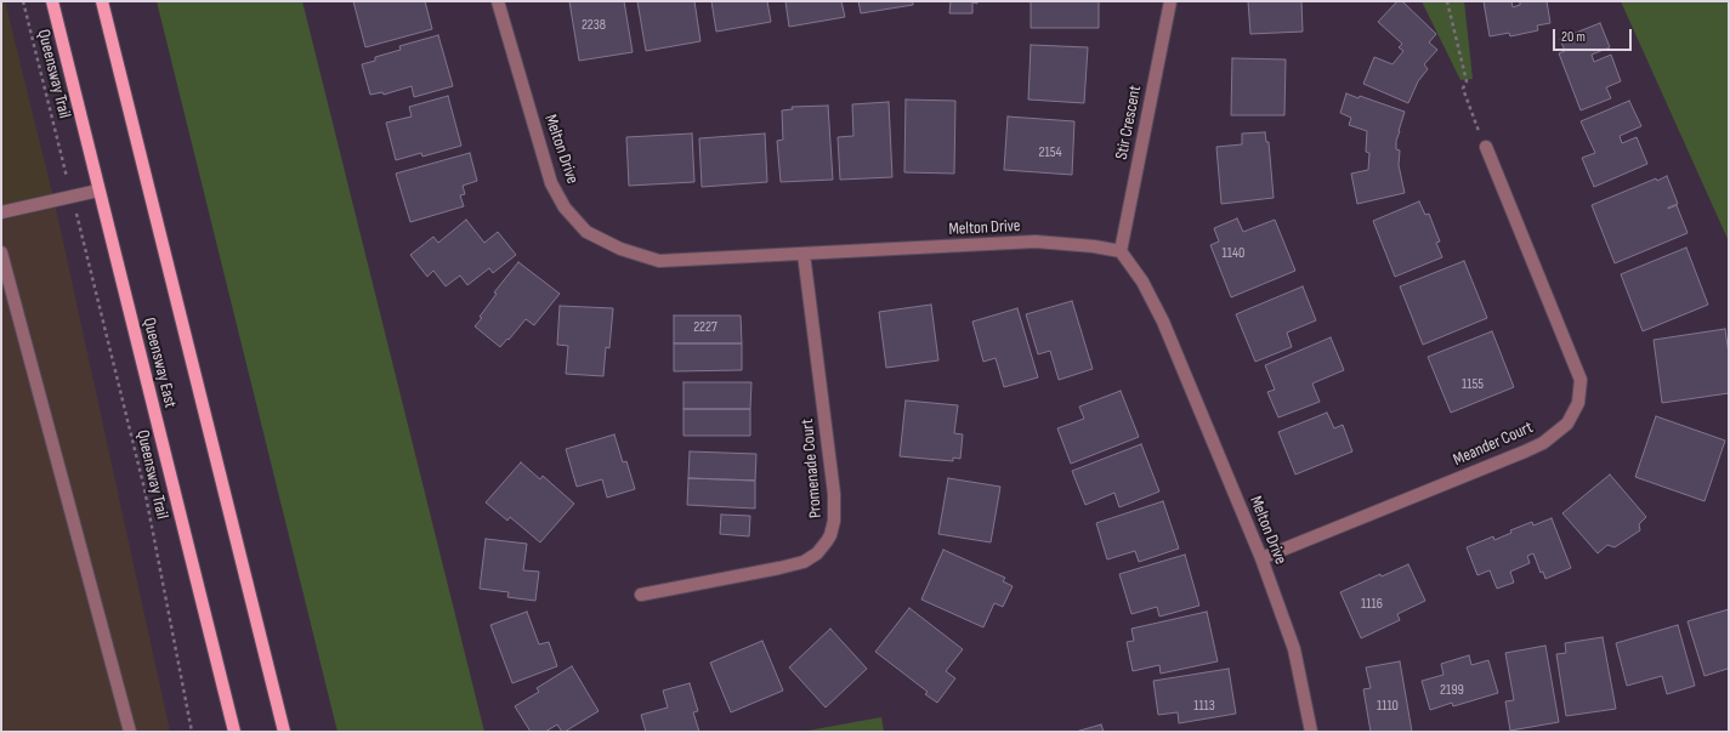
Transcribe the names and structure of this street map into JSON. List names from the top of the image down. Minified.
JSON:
{"streets":{"main road":["Queensway East"],"street":["Stir Crescent","Melton Drive","Meander Court","Promenade Court"],"path":["Queensway Trail"]},"crossings":[["Stir Crescent","Melton Drive"],["Melton Drive","Meander Court"],["Melton Drive","Promenade Court"]],"house_numbers":["2238","2154","1140","2227","1155","1116","2199","1113","1110"],"scale_bar":"20 m"}
